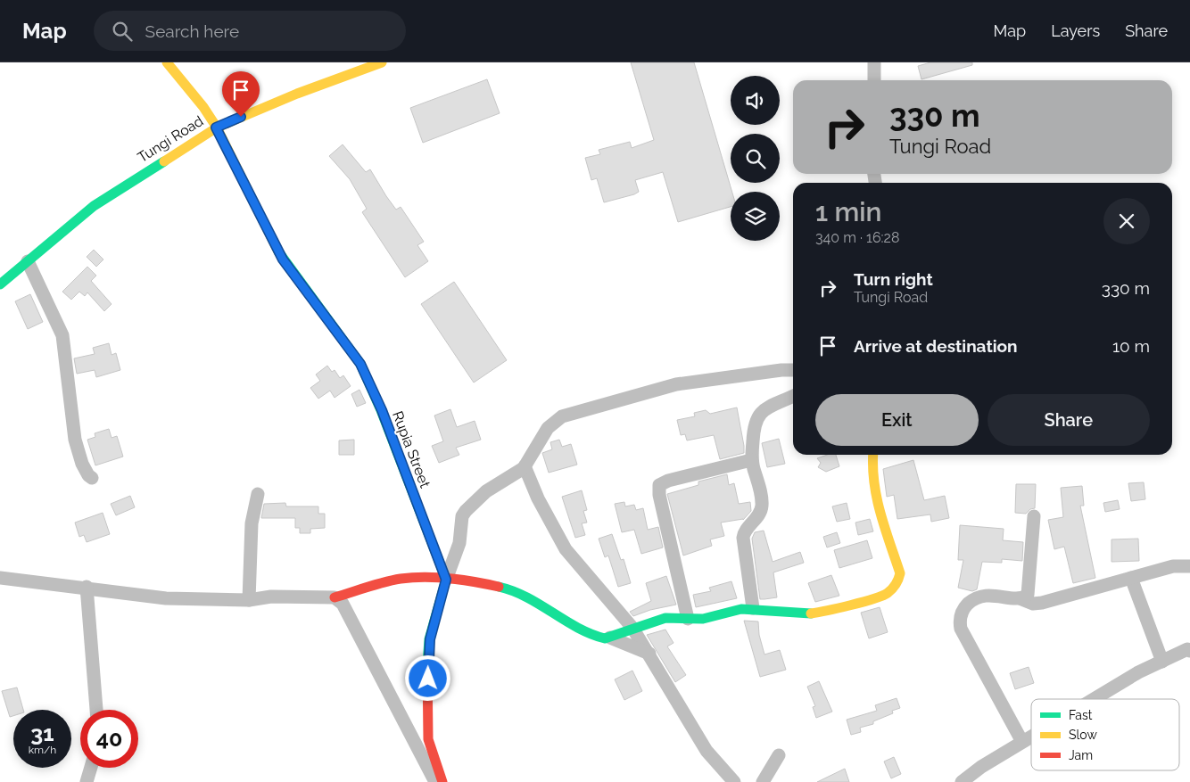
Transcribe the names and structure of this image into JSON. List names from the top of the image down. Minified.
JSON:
{"streets":{"street":["Tungi Road","Rupia Street"]},"crossings":[["Tungi Road","Rupia Street"]],"legend":["Fast","Slow","Jam"],"page":{"header":"Map","search":"Search here","nav":["Map","Layers","Share"],"turn":["330 m","Tungi Road"],"heading":["1 min","340 m · 16:28"],"list":[{"name":"Turn right","note":"Tungi Road","value":"330 m"},{"name":"Arrive at destination","value":"10 m"}],"buttons":["Exit","Share"],"speed":"31 km/h","limit":"40"}}
